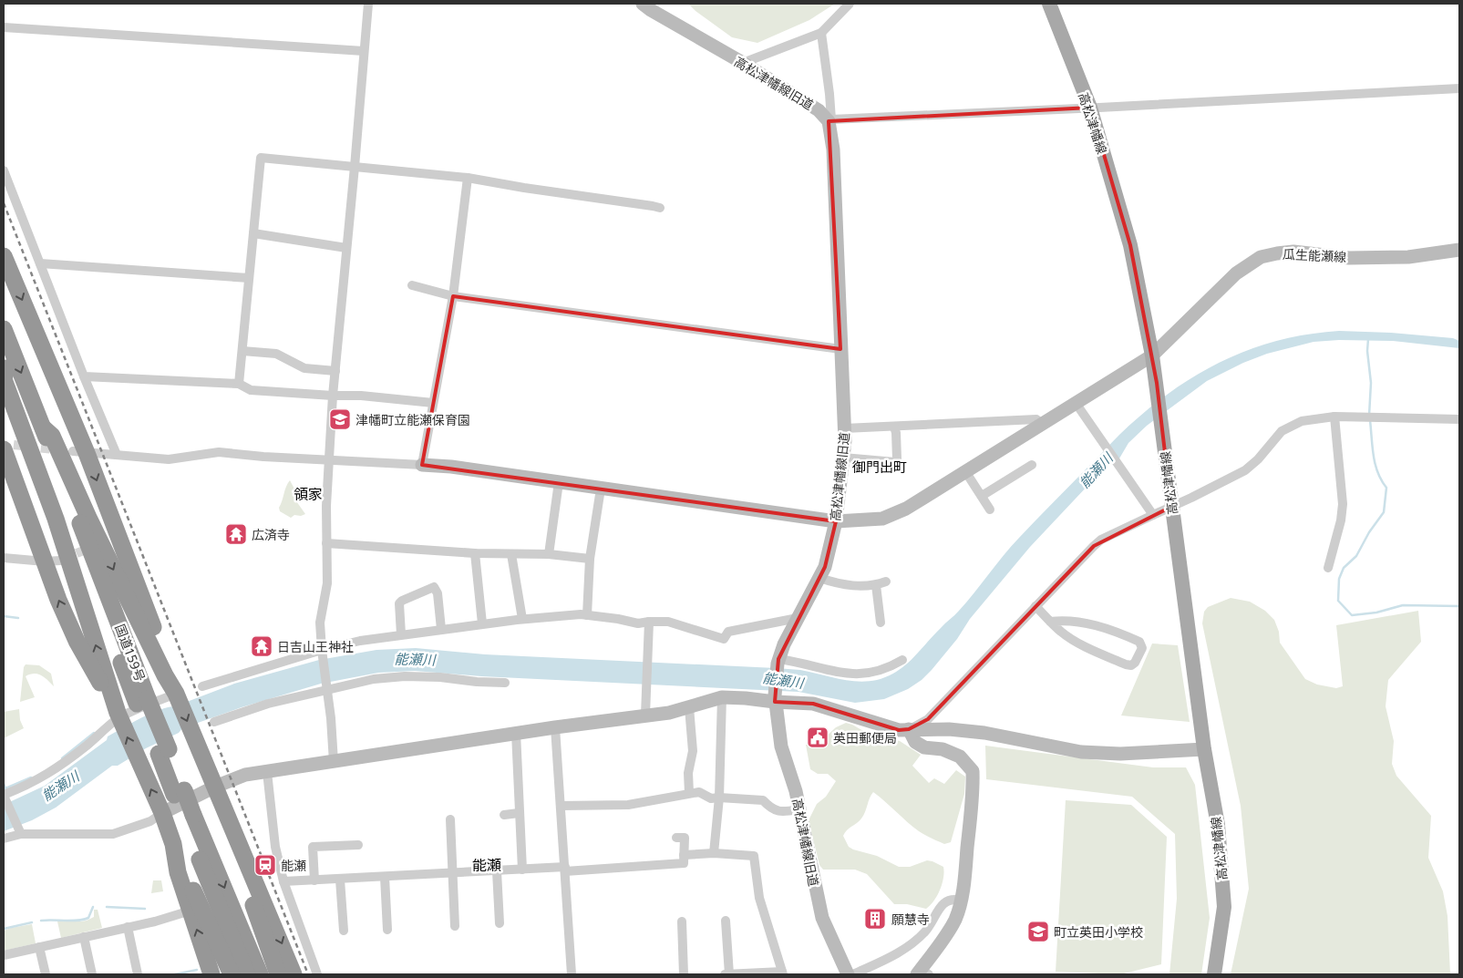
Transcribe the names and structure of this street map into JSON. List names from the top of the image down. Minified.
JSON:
{"streets":{"highway":["国道159号"],"main road":["高松津幡線"],"street":["高松津幡線旧道","瓜生能瀬線"]},"crossings":[["高松津幡線旧道","瓜生能瀬線"],["高松津幡線","瓜生能瀬線"]],"districts":["御門出町","領家","能瀬"],"water":["能瀬川"],"places":{"school or university":["津幡町立能瀬保育園","町立英田小学校"],"temple":["広済寺","日吉山王神社"],"public building":["英田郵便局"],"station":["能瀬"],"building":["願慧寺"]}}
